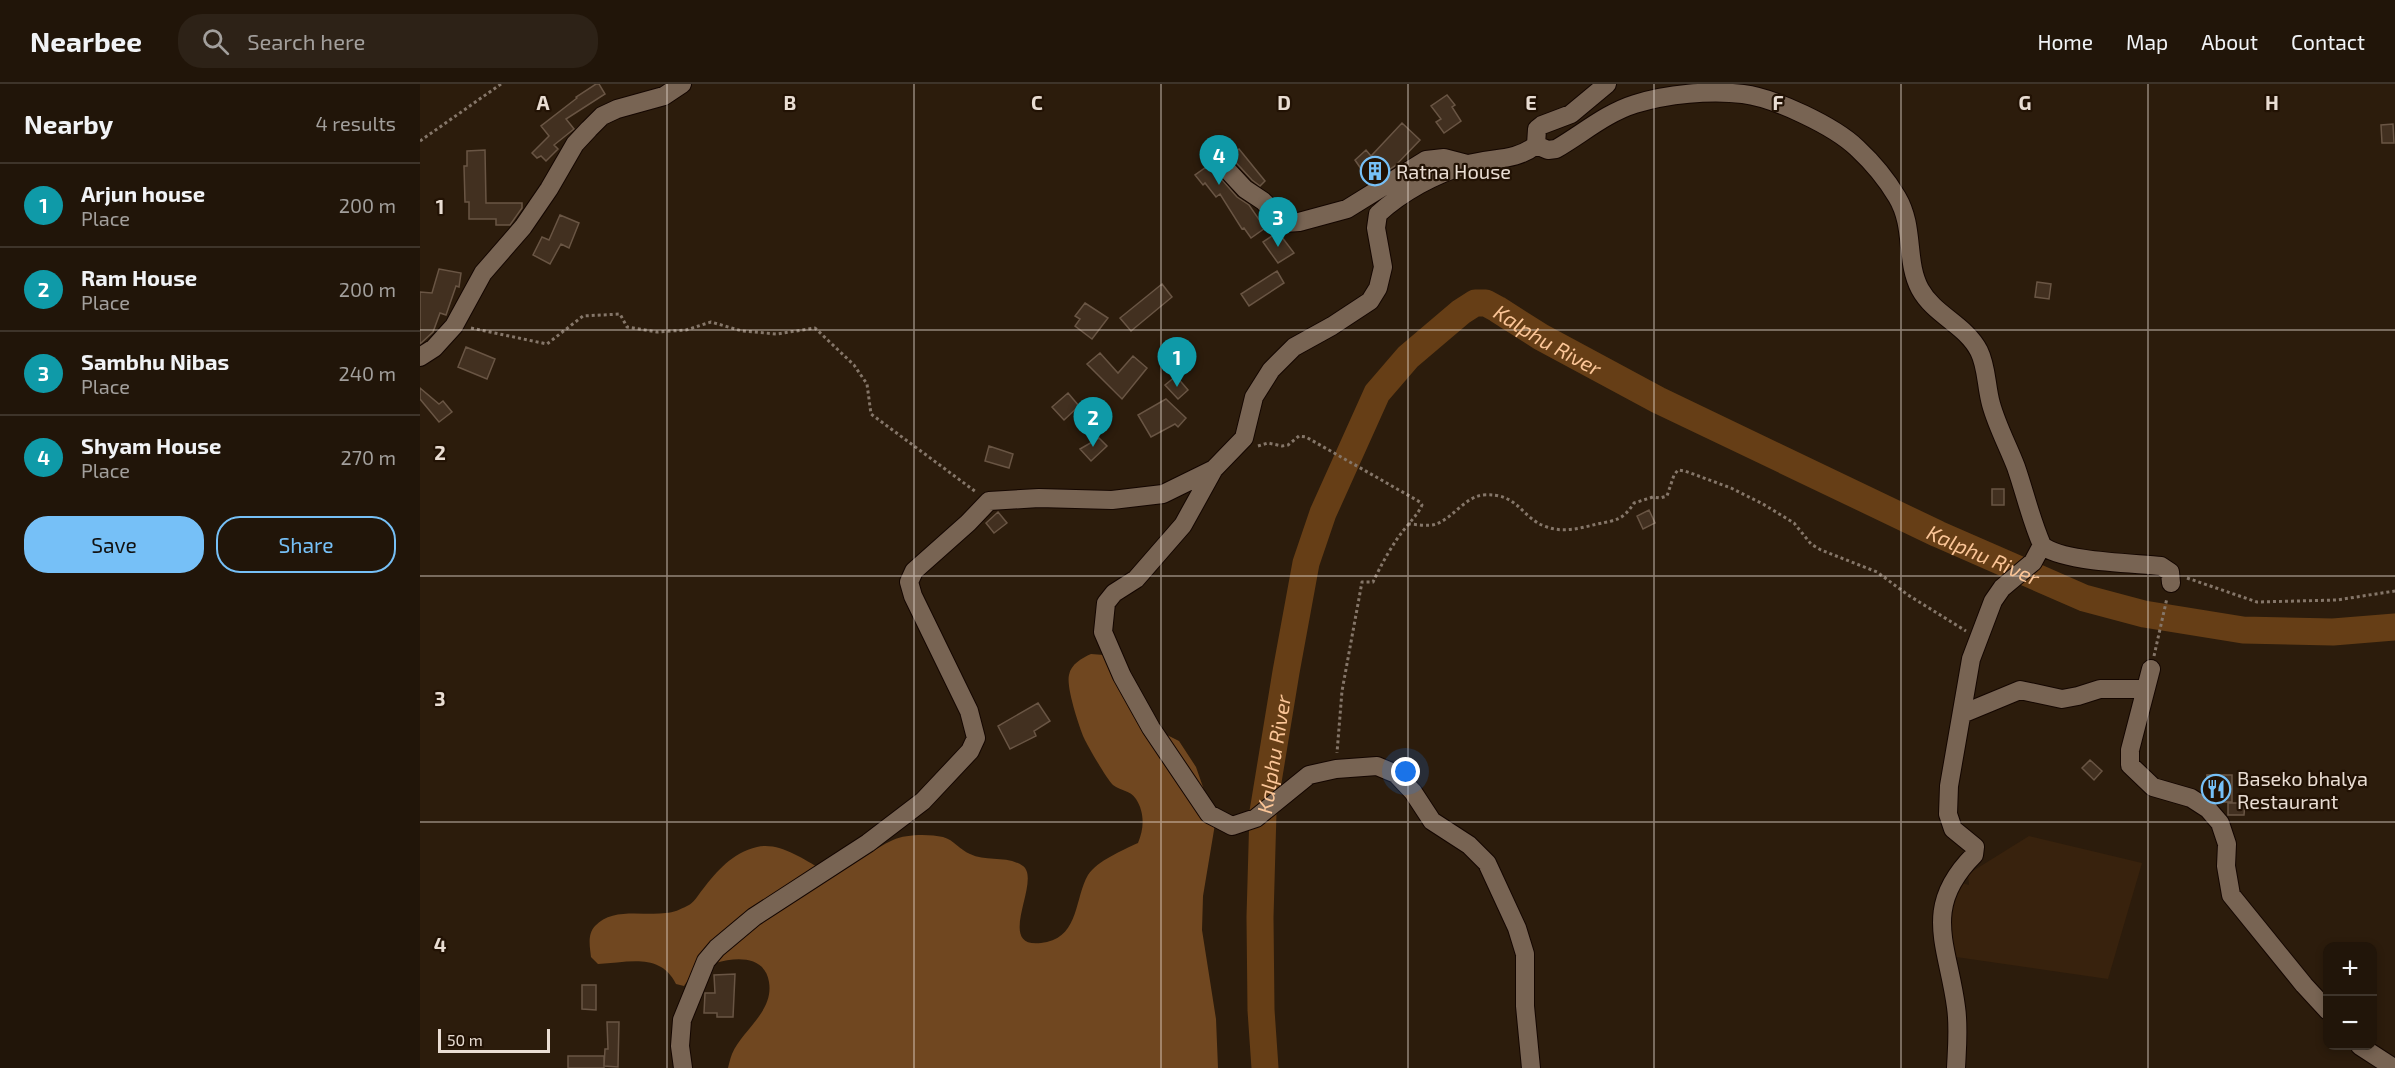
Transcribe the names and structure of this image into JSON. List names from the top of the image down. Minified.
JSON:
{"water":["Kalphu River"],"places":{"building":["Ratna House"],"restaurant":["Baseko bhalya Restaurant"]},"scale_bar":"50 m","page":{"header":"Nearbee","search":"Search here","nav":["Home","Map","About","Contact"],"heading":["Nearby","4 results"],"pins":["4","3","1","2"],"list":[{"mark":"1","name":"Arjun house","note":"Place","value":"200 m"},{"mark":"2","name":"Ram House","note":"Place","value":"200 m"},{"mark":"3","name":"Sambhu Nibas","note":"Place","value":"240 m"},{"mark":"4","name":"Shyam House","note":"Place","value":"270 m"}],"buttons":["Save","Share"],"map_buttons":["+","−"],"scale":"50 m"},"grid":{"columns":["A","B","C","D","E","F","G","H"],"rows":["1","2","3","4"]}}
